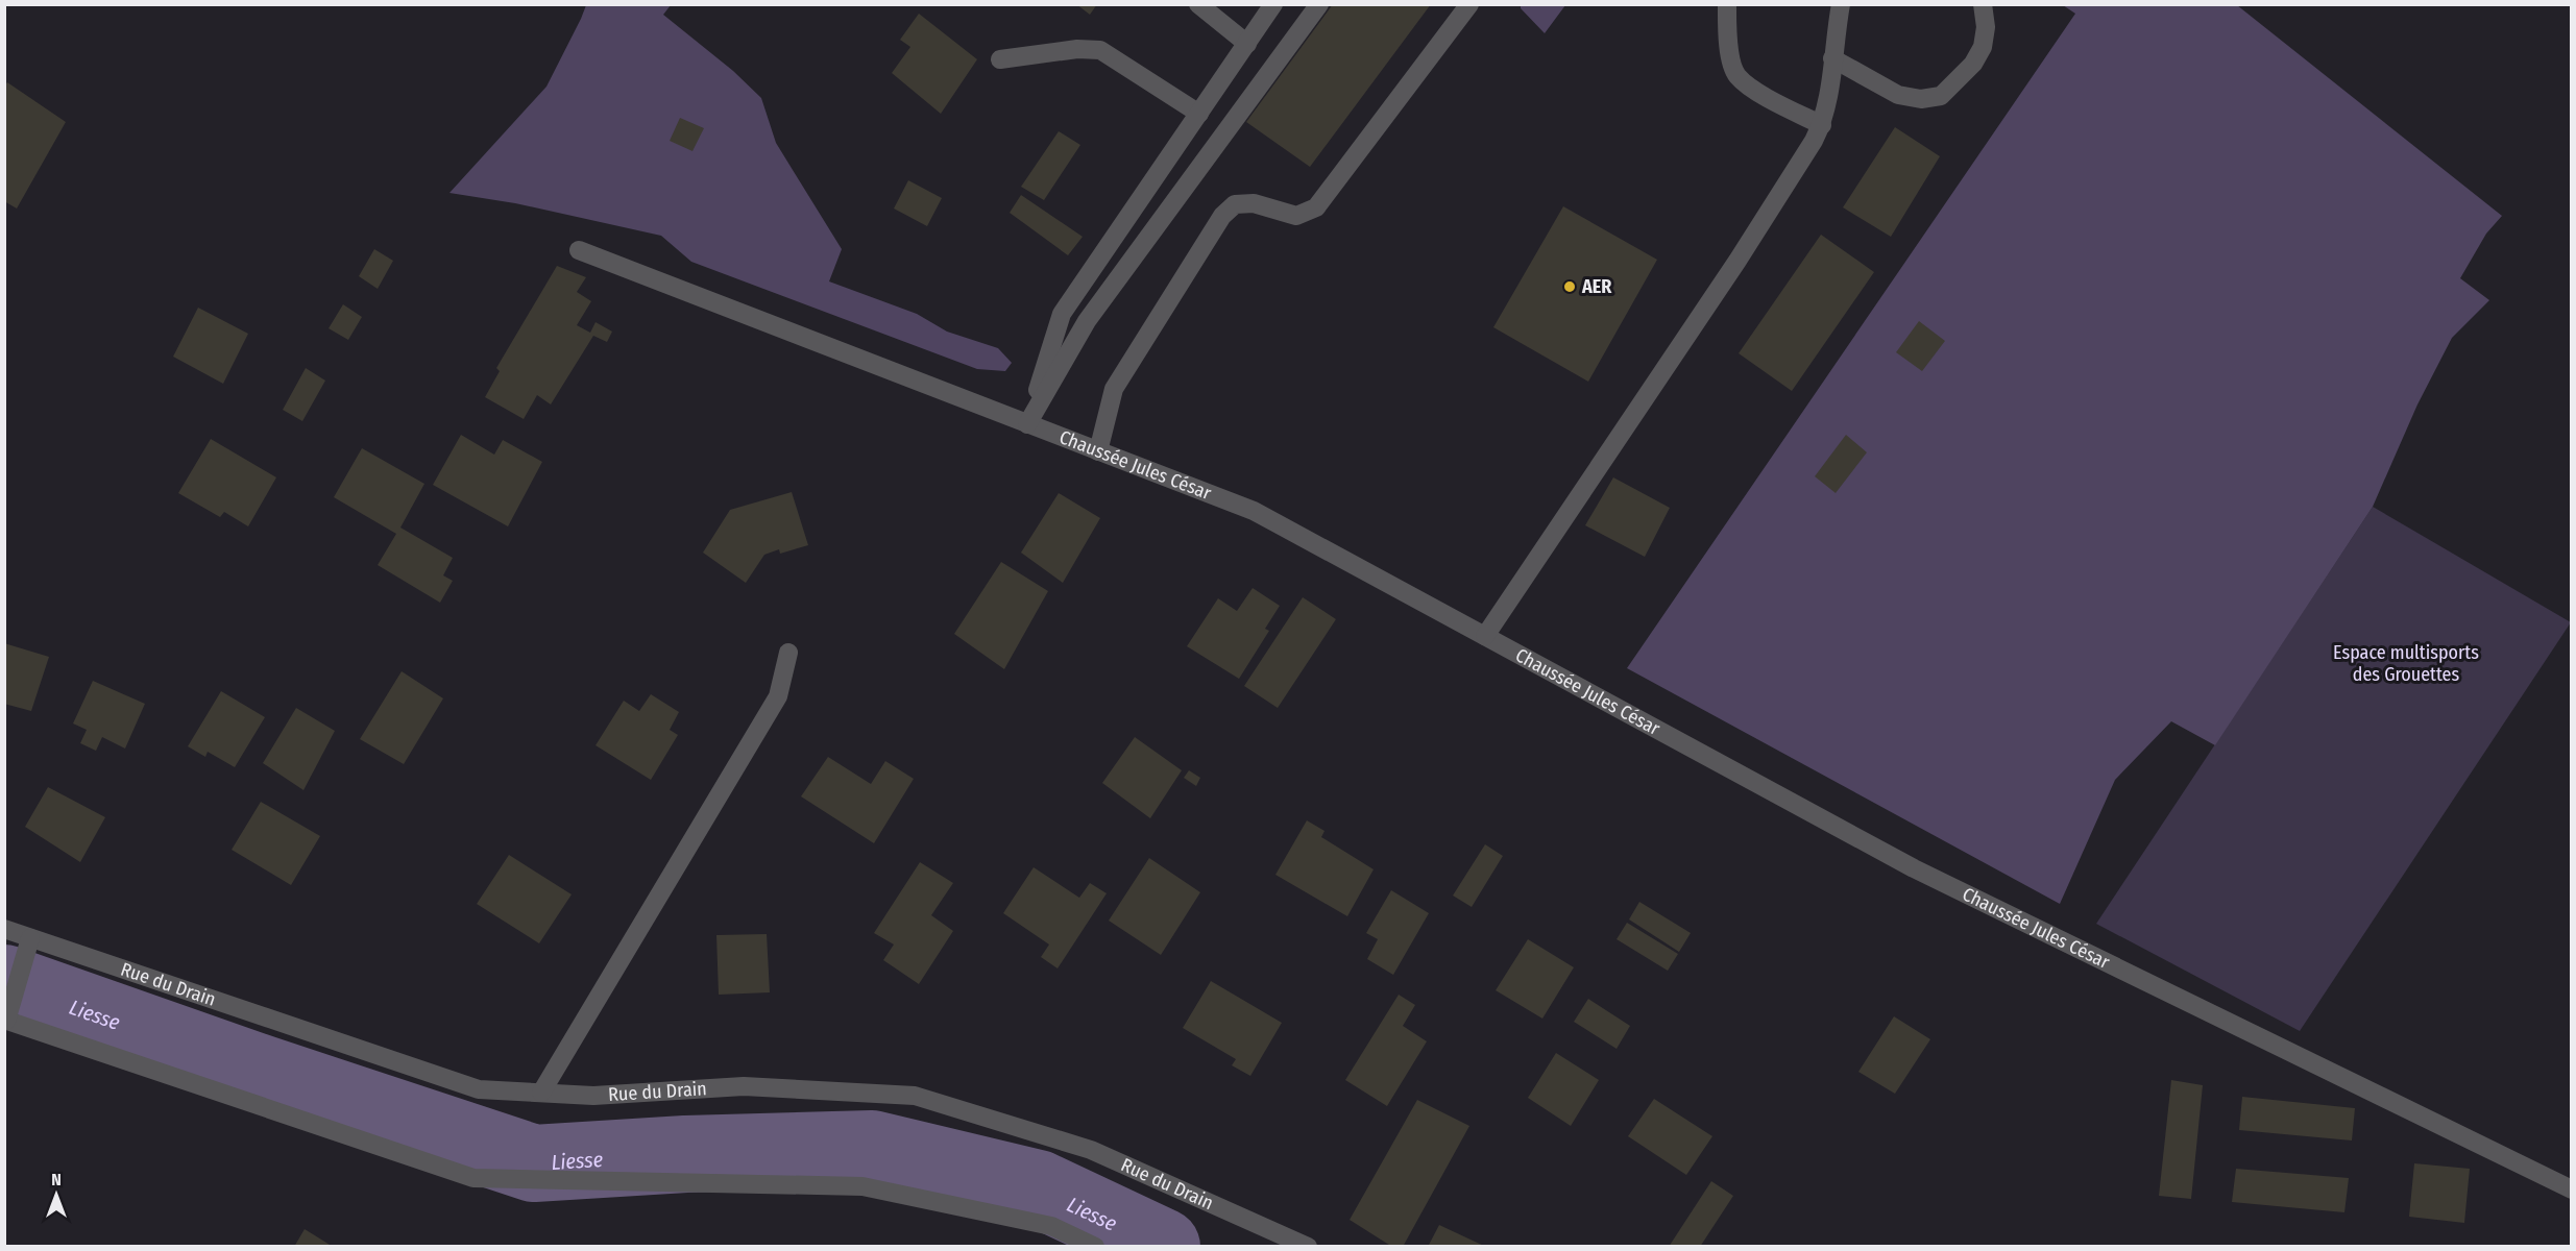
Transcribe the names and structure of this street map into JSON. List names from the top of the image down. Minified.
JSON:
{"streets":{"street":["Chaussée Jules César","Rue du Drain"]},"water":["Liesse"],"parks":["Espace multisports des Grouettes"],"places":["AER"],"north":"top"}
